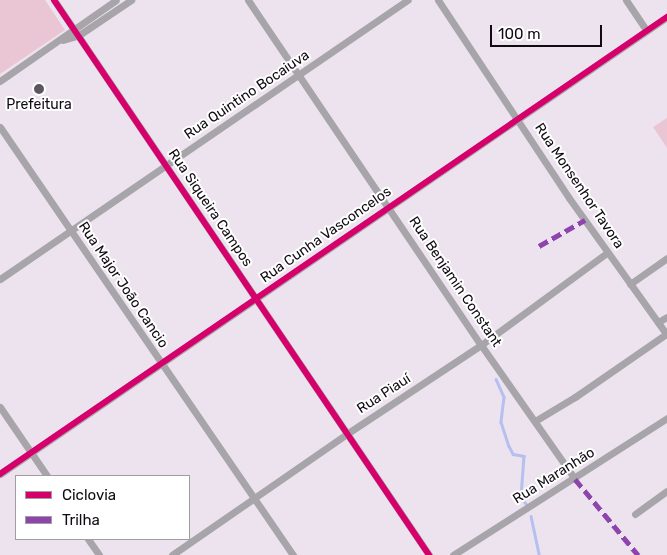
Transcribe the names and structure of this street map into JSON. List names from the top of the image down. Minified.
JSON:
{"streets":{"street":["Rua Quintino Bocaiuva","Rua Monsenhor Tavora","Rua Siqueira Campos","Rua Cunha Vasconcelos","Rua Benjamin Constant","Rua Major João Cancio","Rua Piauí","Rua Maranhão"]},"crossings":[["Rua Quintino Bocaiuva","Rua Siqueira Campos"],["Rua Quintino Bocaiuva","Rua Benjamin Constant"],["Rua Quintino Bocaiuva","Rua Major João Cancio"],["Rua Monsenhor Tavora","Rua Cunha Vasconcelos"],["Rua Monsenhor Tavora","Rua Piauí"],["Rua Siqueira Campos","Rua Cunha Vasconcelos"],["Rua Siqueira Campos","Rua Piauí"],["Rua Cunha Vasconcelos","Rua Benjamin Constant"],["Rua Cunha Vasconcelos","Rua Major João Cancio"],["Rua Benjamin Constant","Rua Piauí"],["Rua Benjamin Constant","Rua Maranhão"],["Rua Major João Cancio","Rua Piauí"]],"places":["Prefeitura"],"legend":["Ciclovia","Trilha"],"scale_bar":"100 m"}
